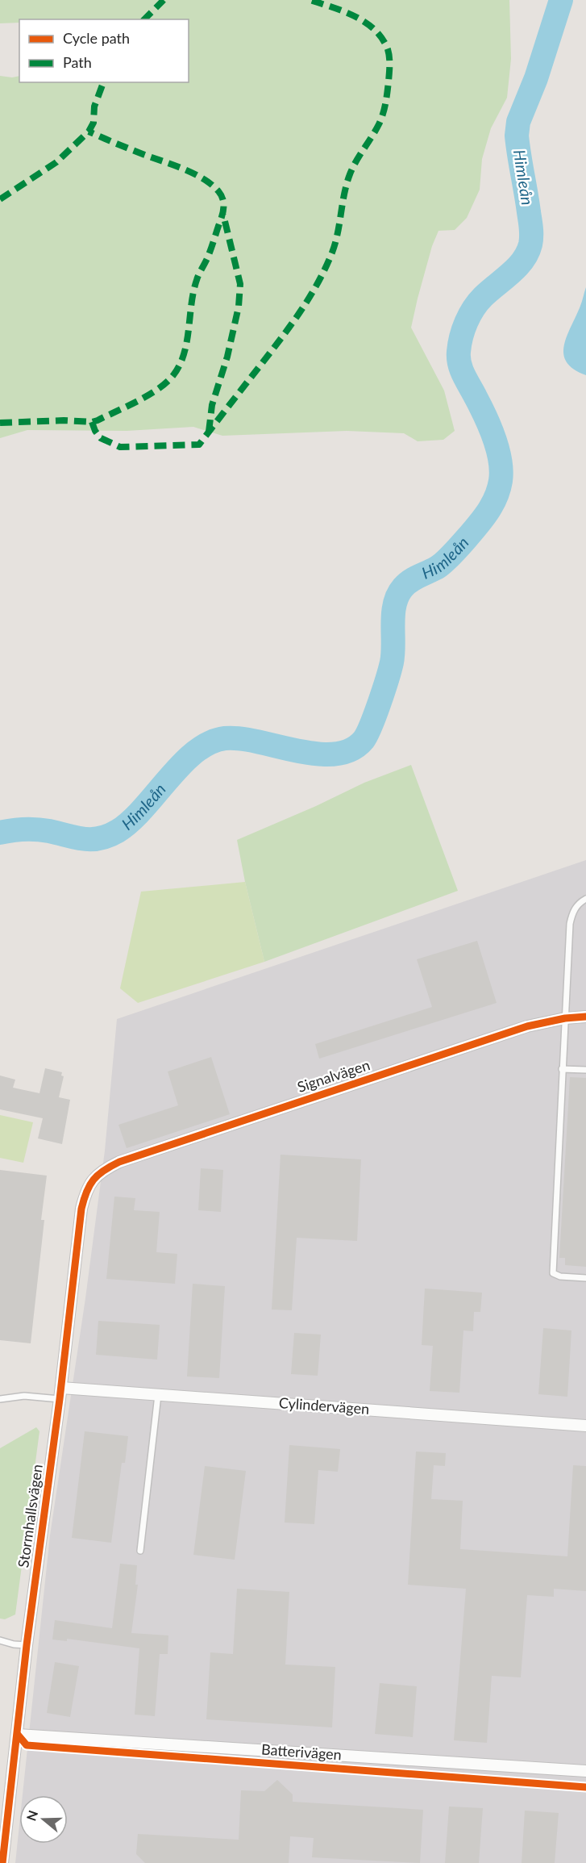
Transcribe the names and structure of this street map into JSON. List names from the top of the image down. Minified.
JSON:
{"streets":{"street":["Signalvägen","Cylindervägen","Stormhallsvägen","Batterivägen"]},"crossings":[["Signalvägen","Stormhallsvägen"],["Cylindervägen","Stormhallsvägen"],["Stormhallsvägen","Batterivägen"]],"water":["Himleån"],"legend":["Cycle path","Path"],"north":"left"}
